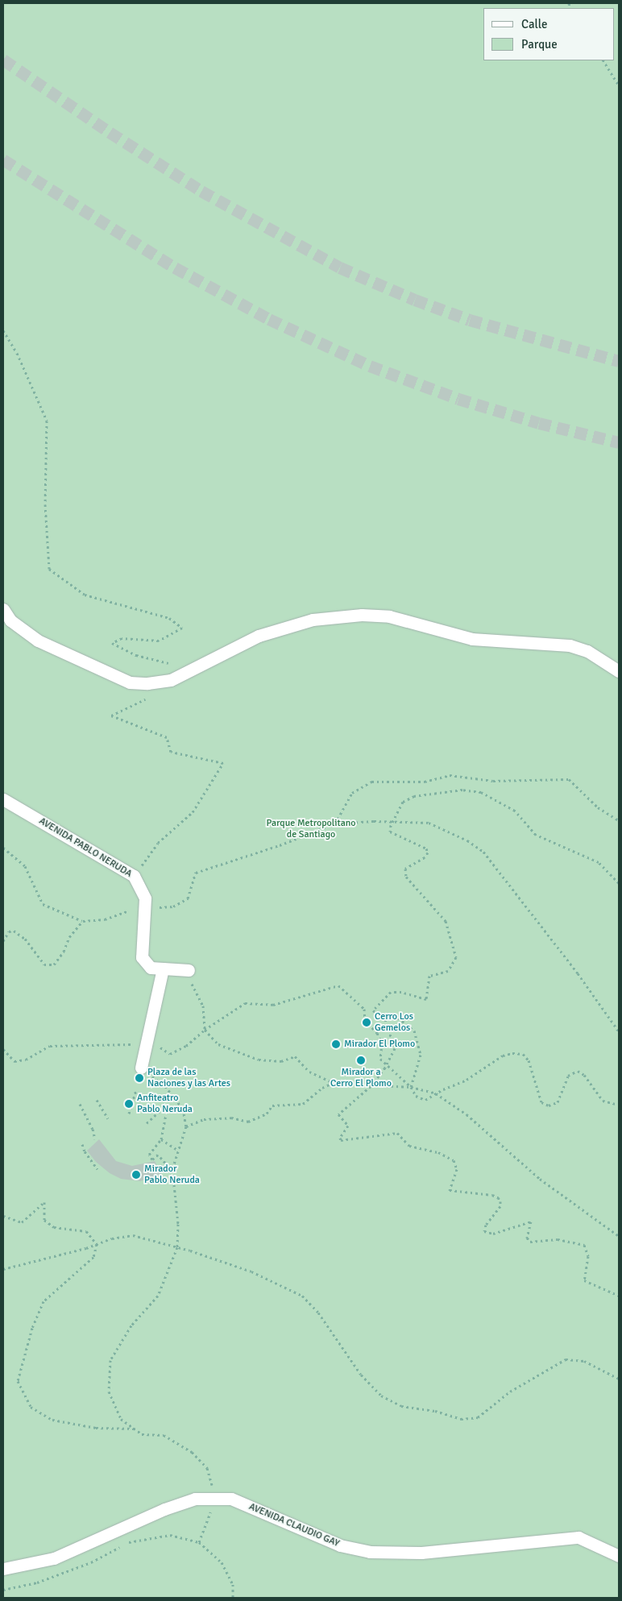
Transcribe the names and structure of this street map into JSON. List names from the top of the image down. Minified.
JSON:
{"streets":{"street":["AVENIDA PABLO NERUDA","AVENIDA CLAUDIO GAY"]},"parks":["Parque Metropolitano de Santiago"],"places":["Cerro Los Gemelos","Mirador El Plomo","Mirador a Cerro El Plomo","Plaza de las Naciones y las Artes","Anfiteatro Pablo Neruda","Mirador Pablo Neruda"],"legend":["Calle","Parque"]}
